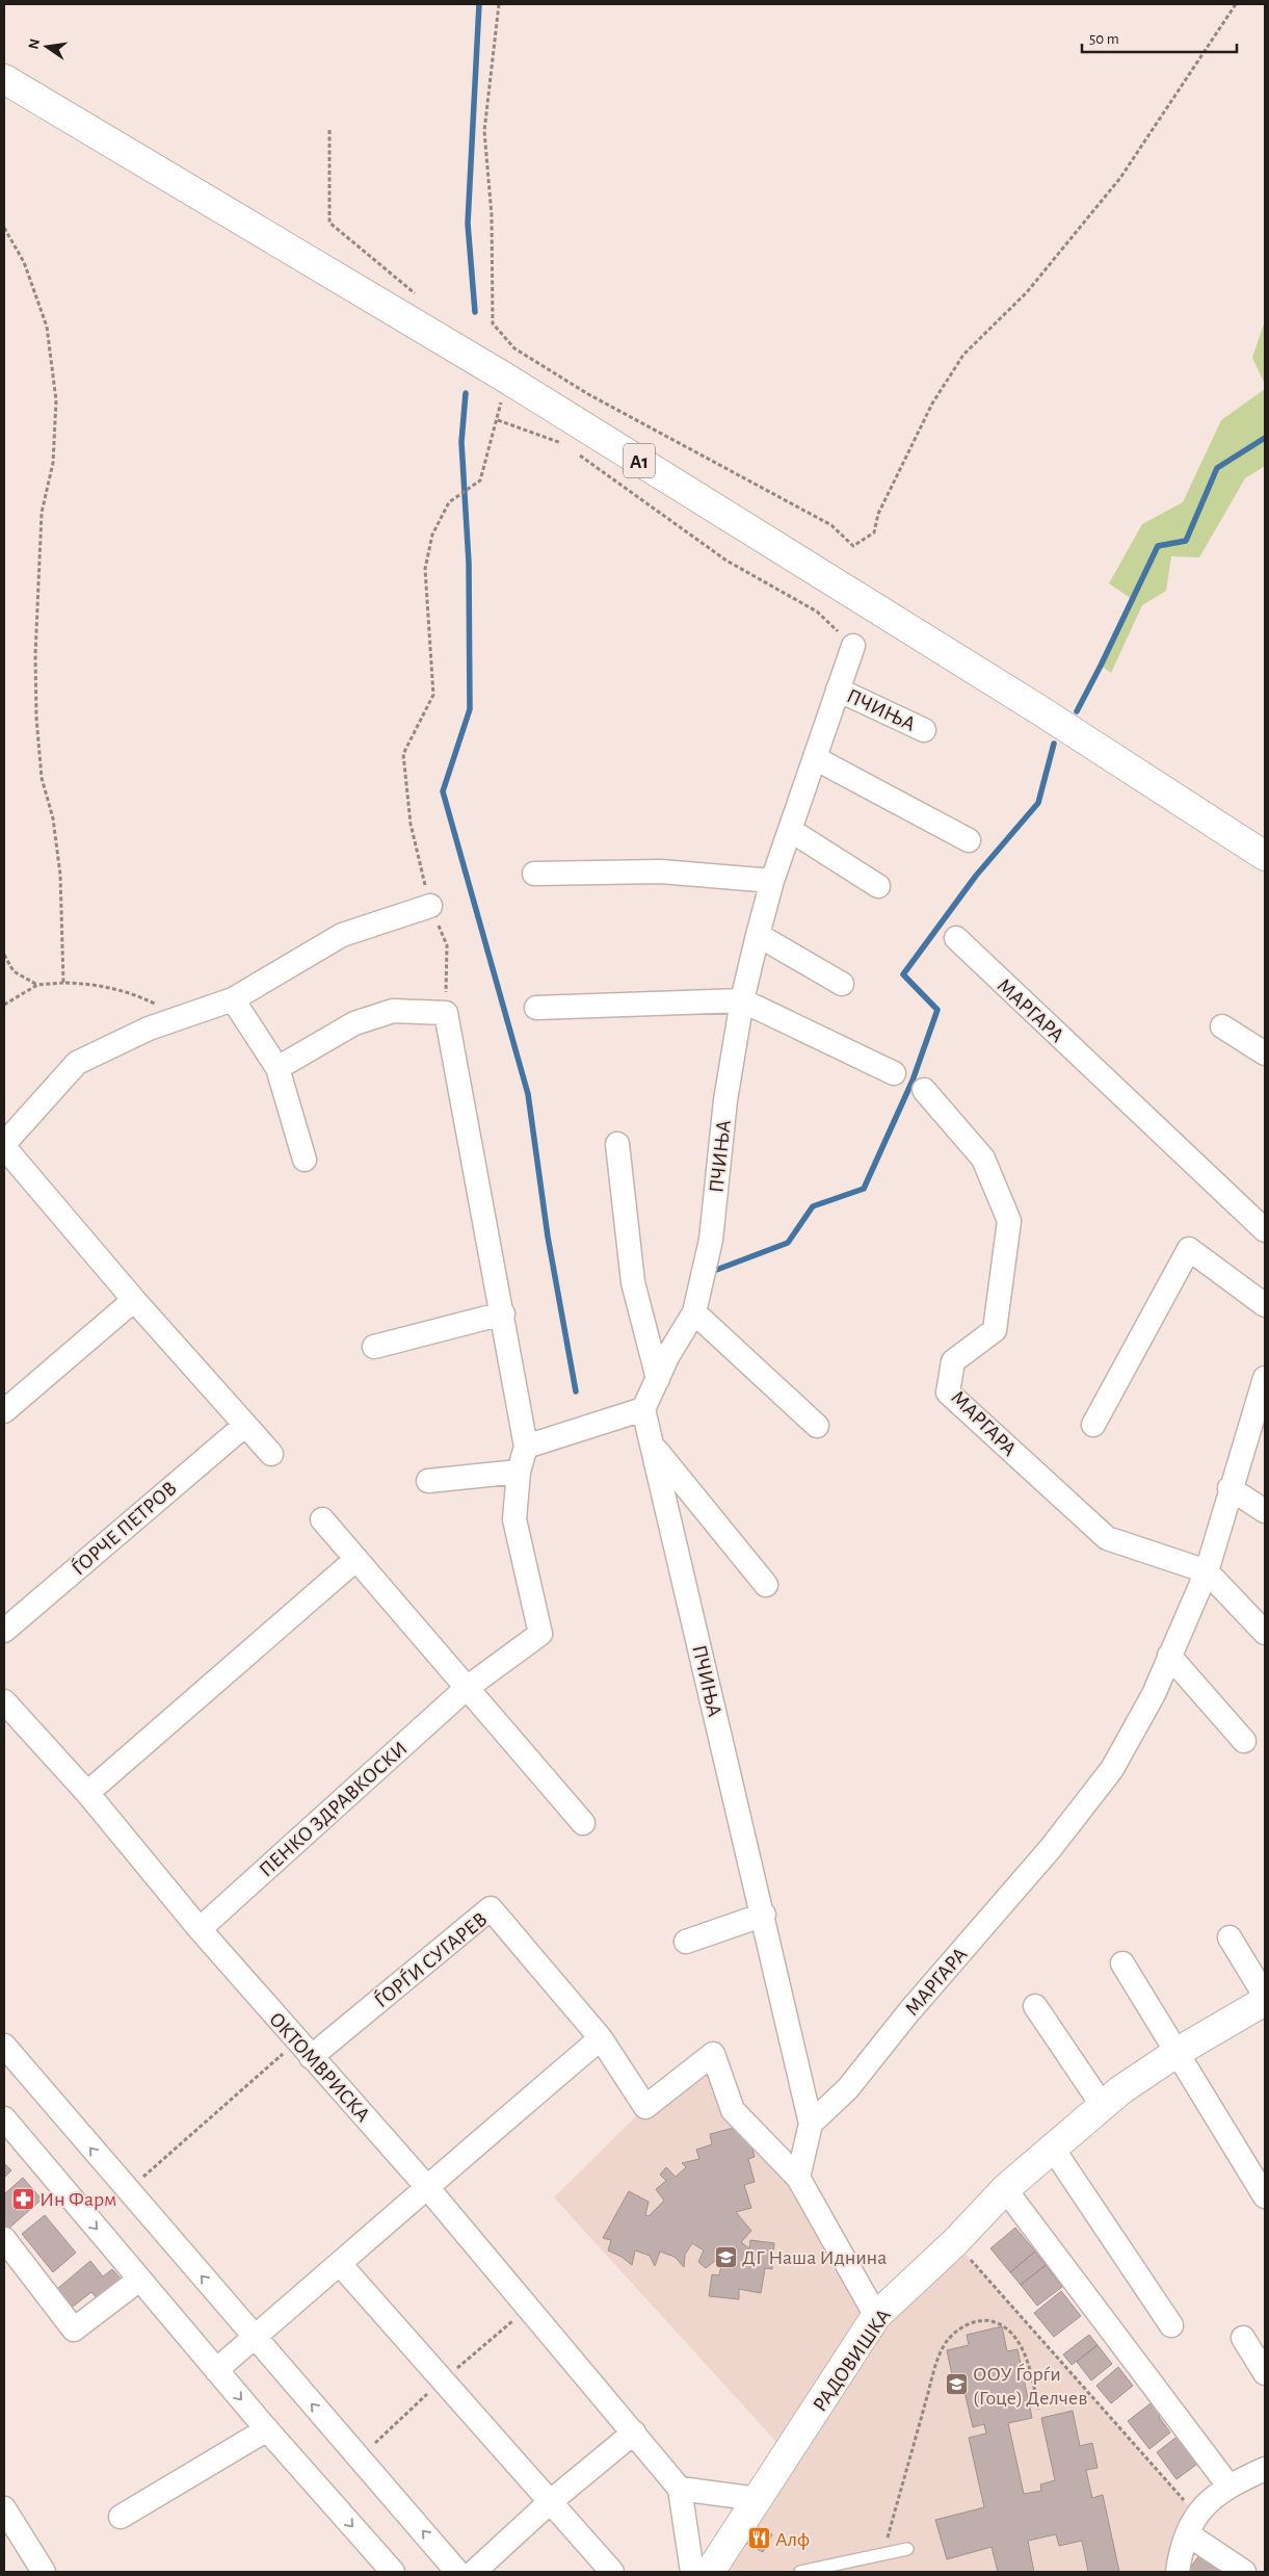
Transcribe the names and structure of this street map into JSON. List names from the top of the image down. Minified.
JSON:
{"streets":{"main road":["A1","РАДОВИШКА"],"street":["ПЧИЊА","МАРГАРА","ЃОРЧЕ ПЕТРОВ","ПЕНКО ЗДРАВКОСКИ","ЃОРЃИ СУГАРЕВ","ОКТОМВРИСКА"]},"crossings":[["ПЧИЊА","МАРГАРА"],["ПЕНКО ЗДРАВКОСКИ","ОКТОМВРИСКА"],["ЃОРЃИ СУГАРЕВ","ОКТОМВРИСКА"]],"places":{"pharmacy":["Ин Фарм"],"school or university":["ДГ Наша Иднина","ООУ Ѓорѓи (Гоце) Делчев"],"restaurant":["Алф"]},"scale_bar":"50 m","north":"left"}
